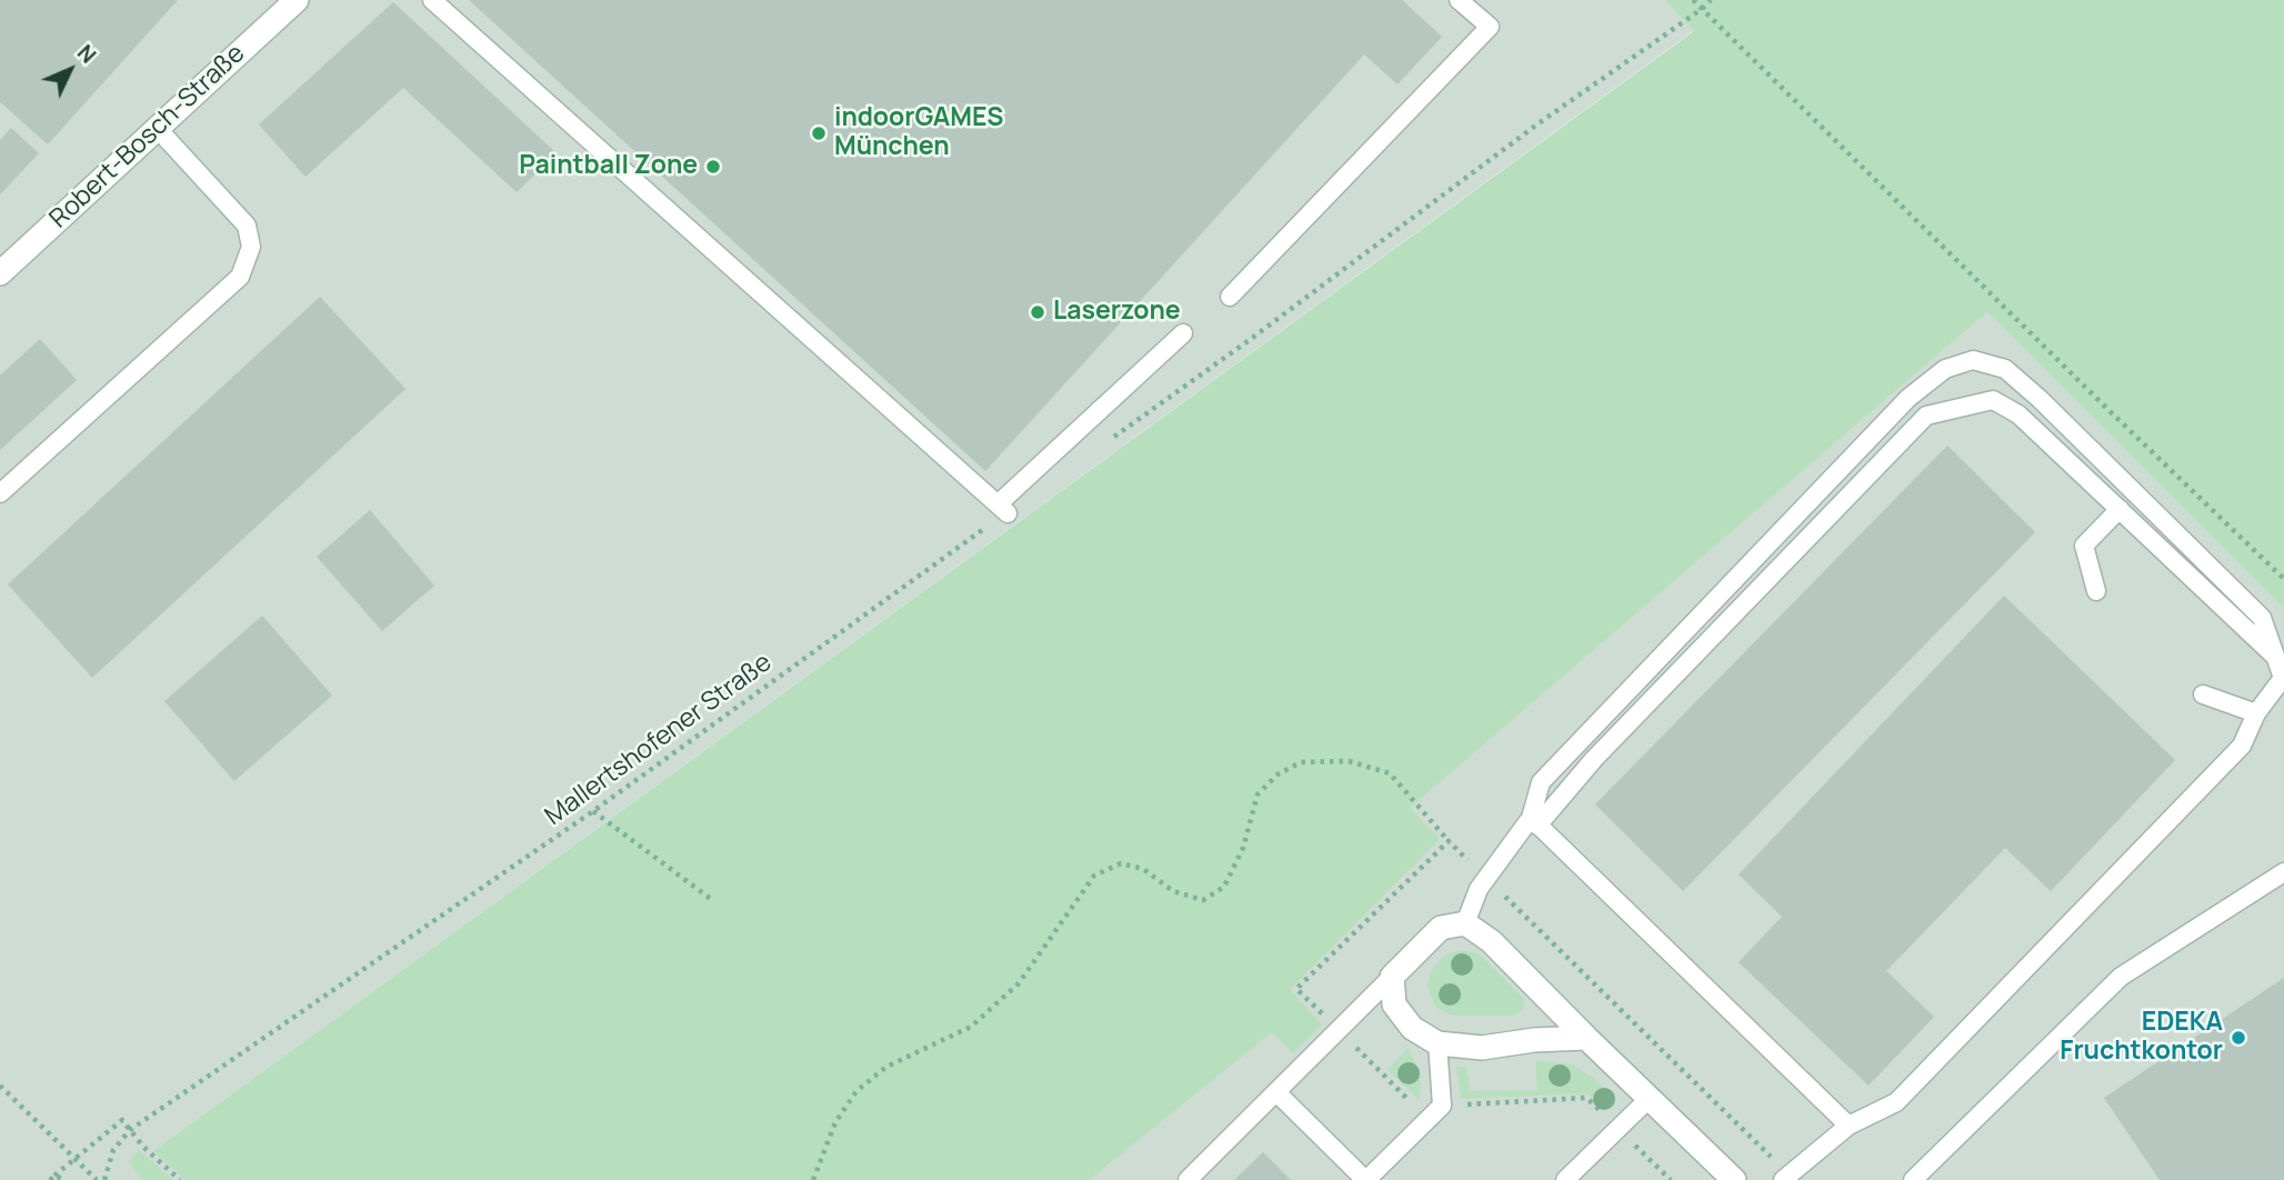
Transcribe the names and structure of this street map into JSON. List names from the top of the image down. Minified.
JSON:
{"streets":{"street":["Robert-Bosch-Straße"],"path":["Mallertshofener Straße"]},"places":["indoorGAMES München","Paintball Zone","Laserzone","EDEKA Fruchtkontor"],"north":"top right"}
